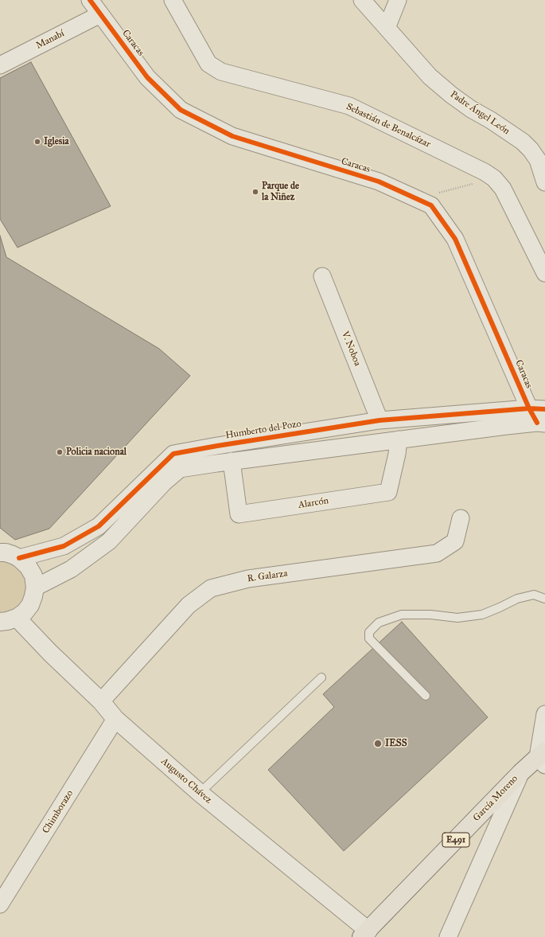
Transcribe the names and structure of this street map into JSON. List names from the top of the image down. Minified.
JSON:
{"streets":{"highway":["García Moreno","E491"],"street":["Manabí","Caracas","Padre Ángel León","Sebastián de Benalcázar","V. Noboa","Humberto del Pozo","Alarcón","R. Galarza","Augusto Chávez","Chimborazo"]},"crossings":[["Manabí","Caracas"],["Caracas","Humberto del Pozo"],["V. Noboa","Humberto del Pozo"],["R. Galarza","Augusto Chávez"],["Augusto Chávez","García Moreno"],["Augusto Chávez","Chimborazo"]],"places":["Iglesia","Parque de la Niñez","Policia nacional","IESS"]}
